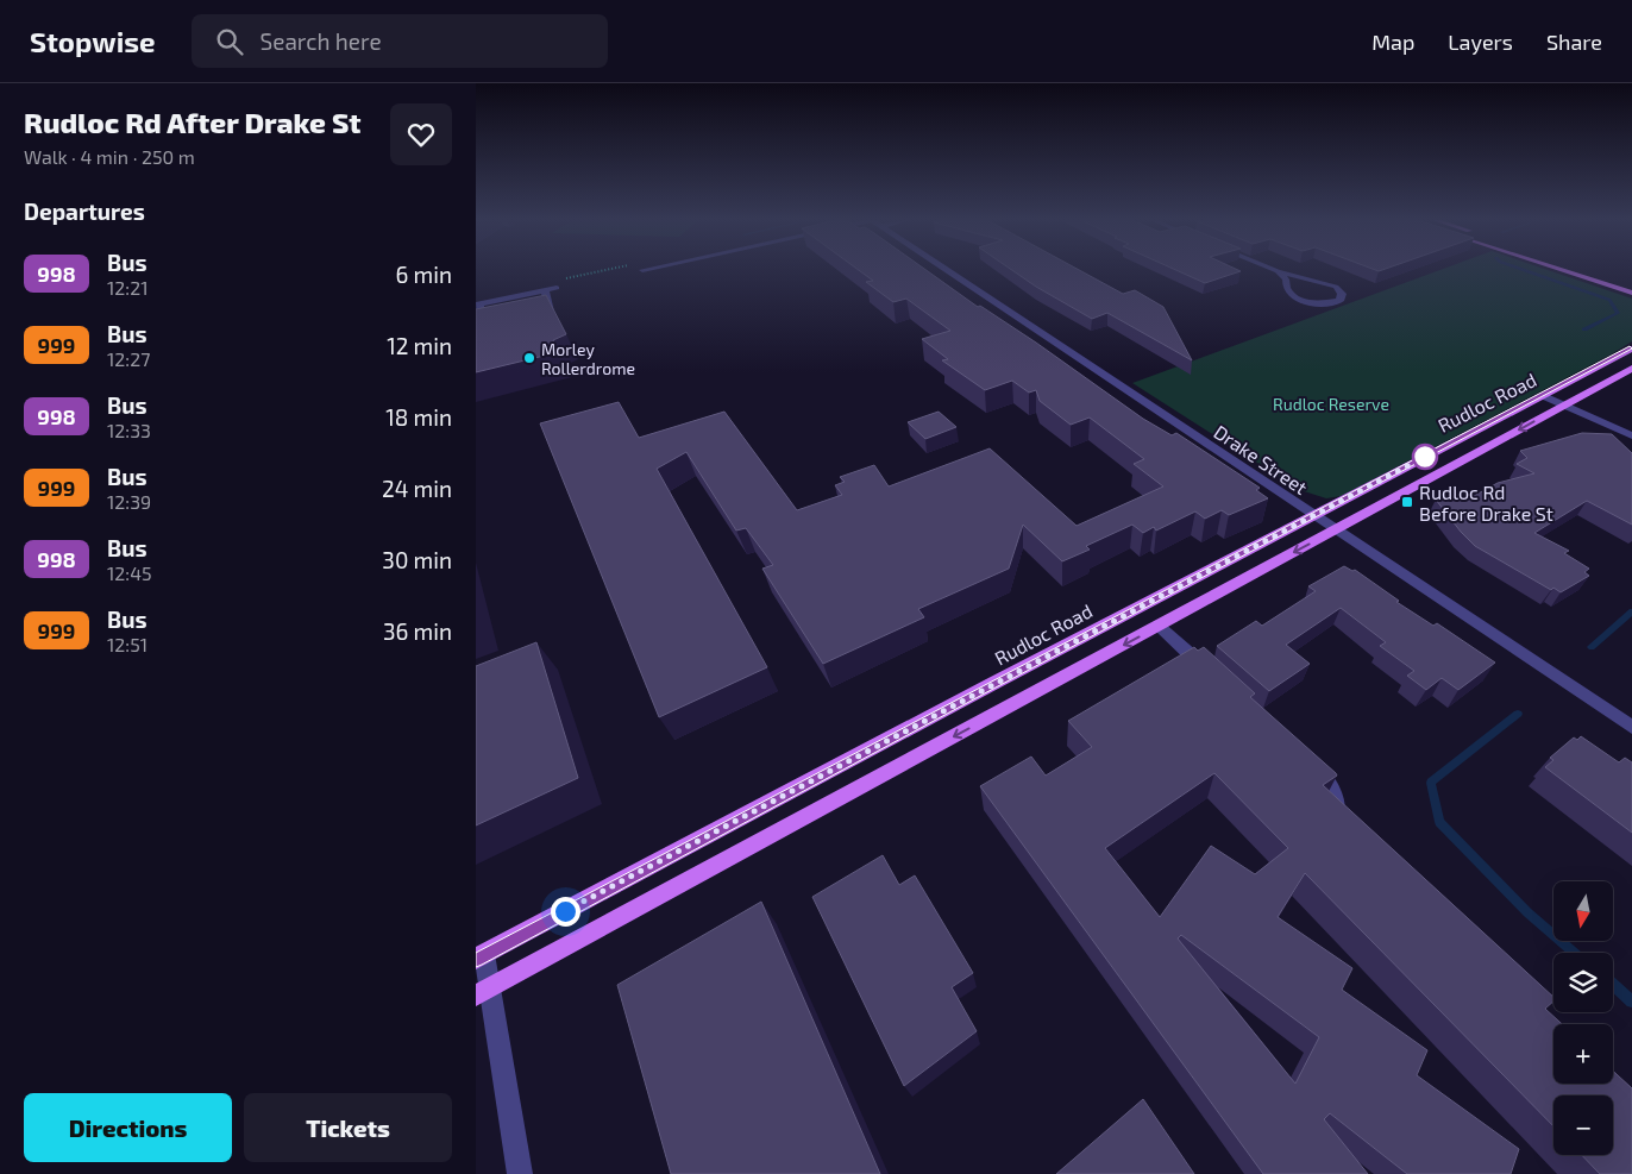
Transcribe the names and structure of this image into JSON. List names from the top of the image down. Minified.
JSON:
{"streets":{"main road":["Rudloc Road"],"street":["Drake Street"]},"crossings":[["Rudloc Road","Drake Street"]],"parks":["Rudloc Reserve"],"places":{"other":["Morley Rollerdrome"],"transit":["Rudloc Rd Before Drake St"]},"lines":["bus line 998"],"north":"bottom","page":{"header":"Stopwise","search":"Search here","nav":["Map","Layers","Share"],"heading":[["Rudloc Rd After Drake St","Walk · 4 min · 250 m"],"Departures"],"list":[{"mark":"998","name":"Bus","note":"12:21","value":"6 min"},{"mark":"999","name":"Bus","note":"12:27","value":"12 min"},{"mark":"998","name":"Bus","note":"12:33","value":"18 min"},{"mark":"999","name":"Bus","note":"12:39","value":"24 min"},{"mark":"998","name":"Bus","note":"12:45","value":"30 min"},{"mark":"999","name":"Bus","note":"12:51","value":"36 min"}],"map_buttons":["+","−"],"buttons":["Directions","Tickets"]}}
